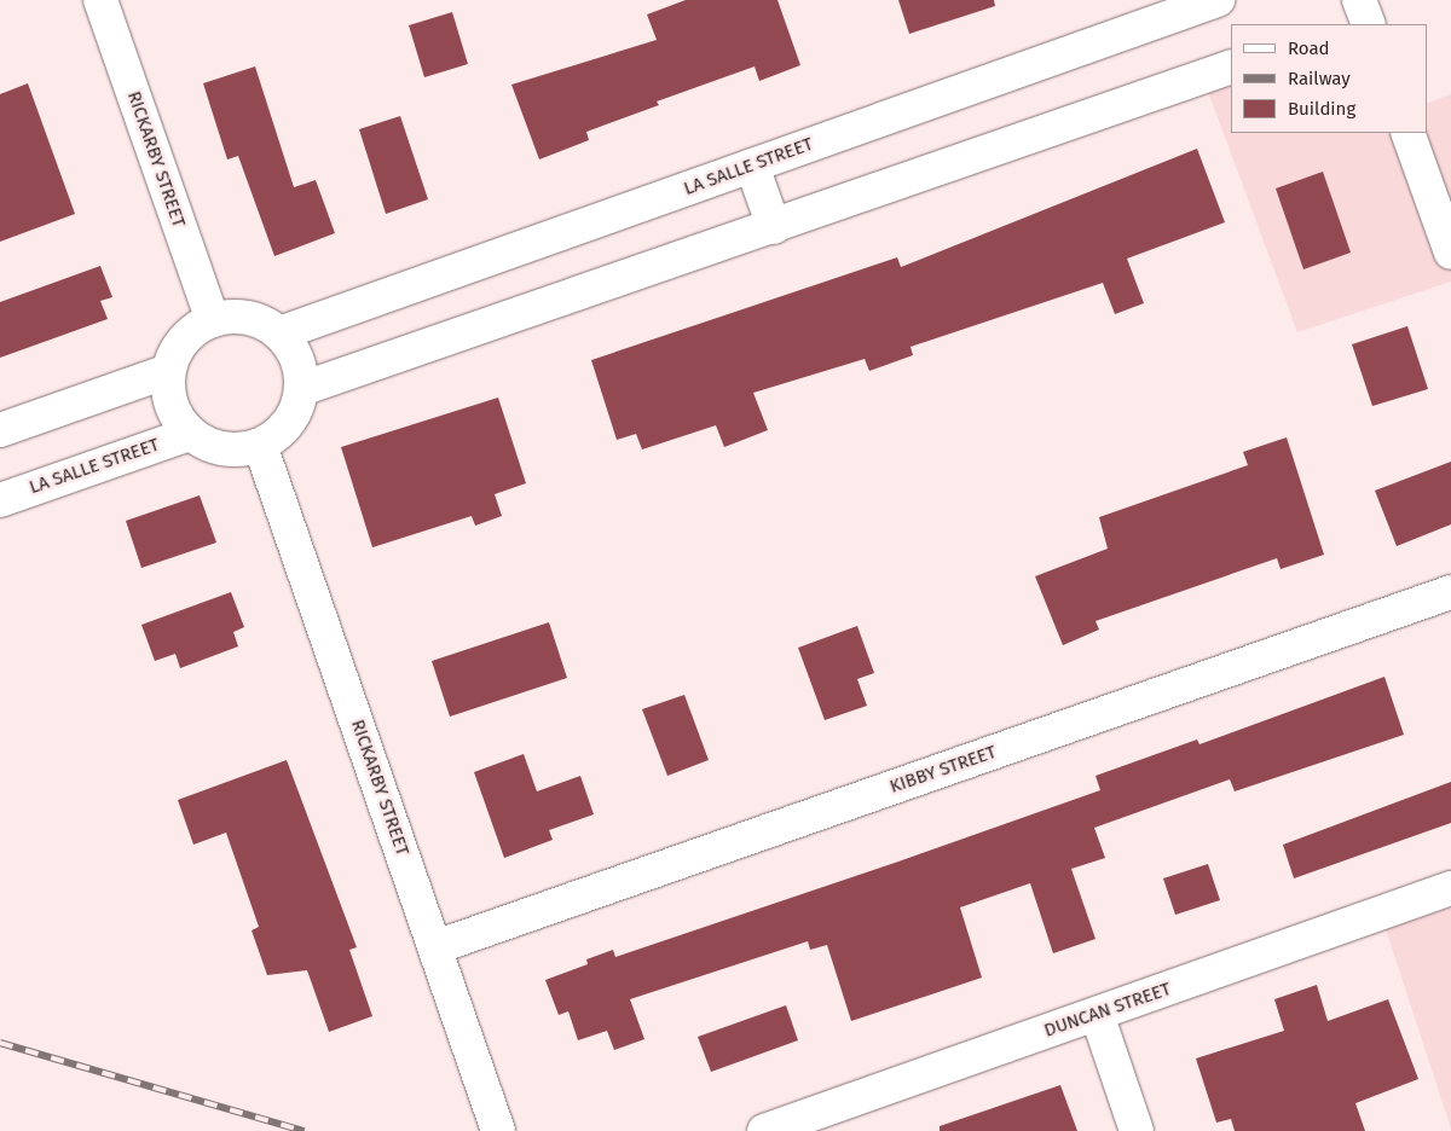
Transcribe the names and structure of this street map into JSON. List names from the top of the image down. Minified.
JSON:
{"streets":{"street":["RICKARBY STREET","LA SALLE STREET","KIBBY STREET","DUNCAN STREET"]},"crossings":[["RICKARBY STREET","LA SALLE STREET"],["RICKARBY STREET","KIBBY STREET"]],"legend":["Road","Railway","Building"]}
